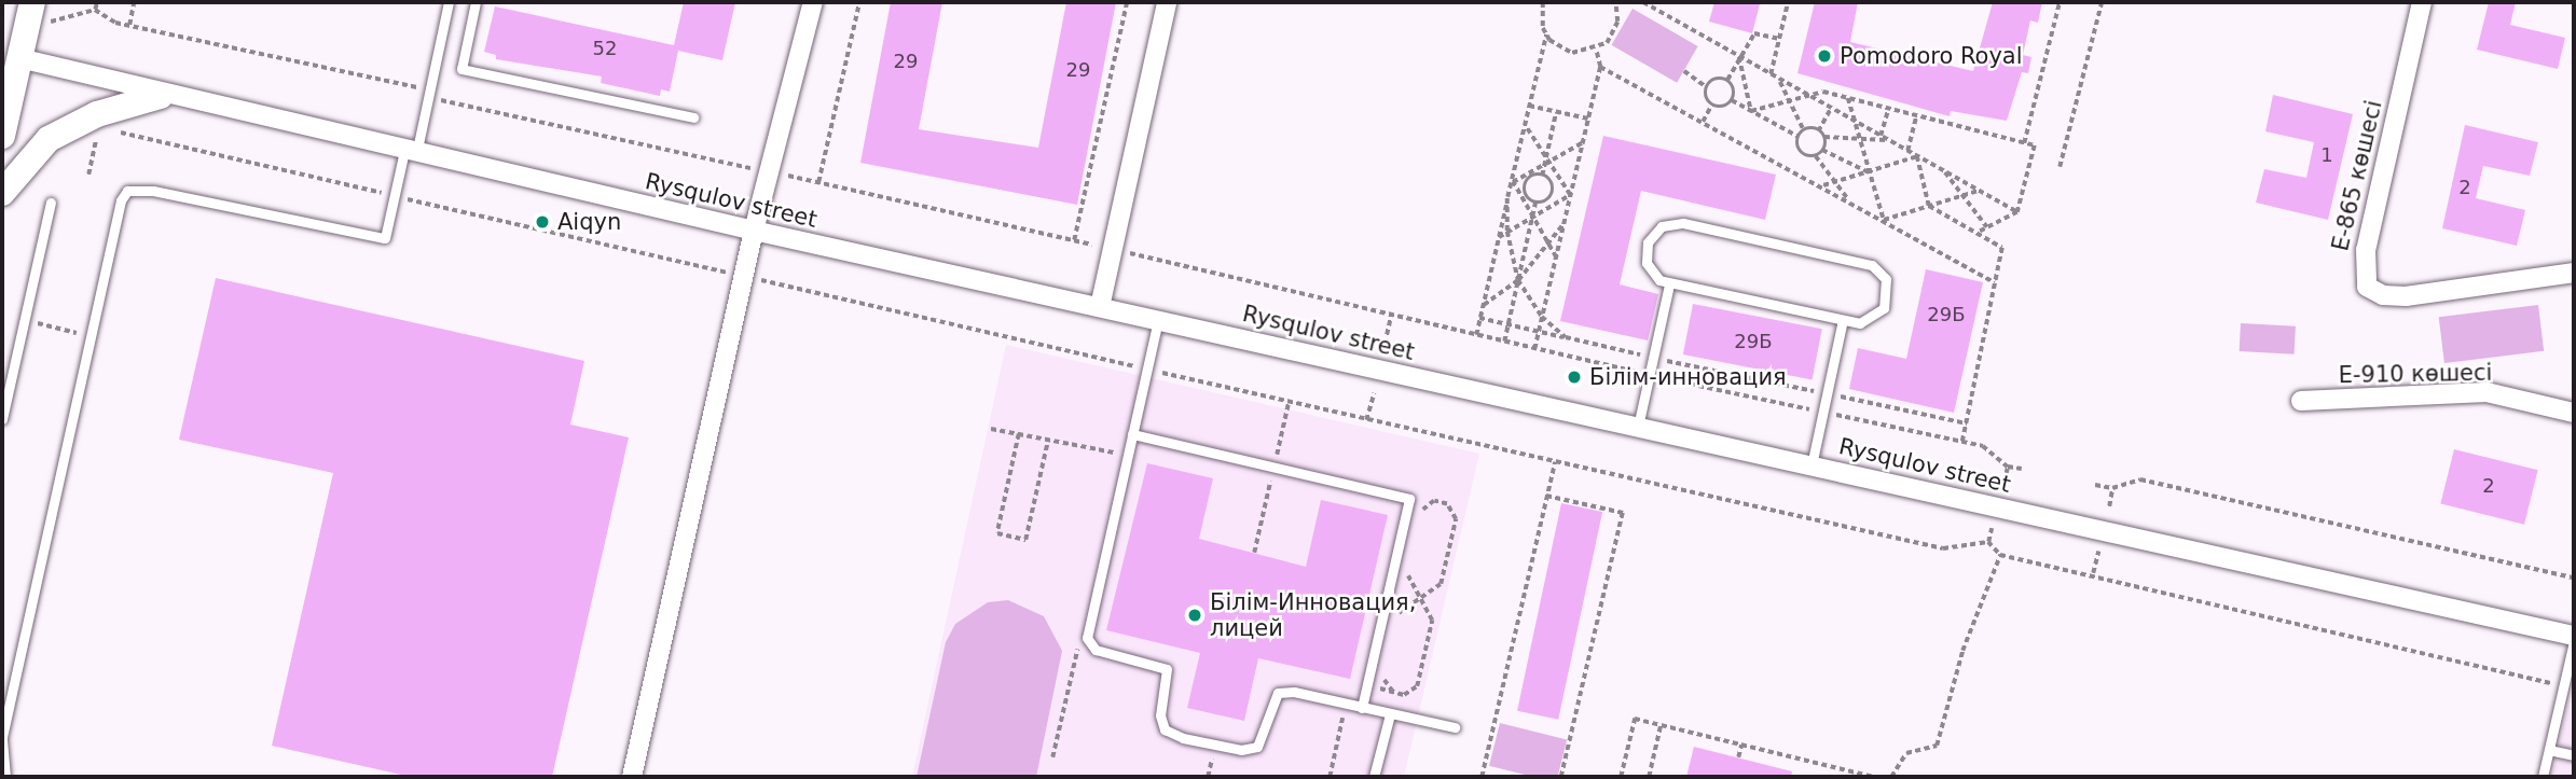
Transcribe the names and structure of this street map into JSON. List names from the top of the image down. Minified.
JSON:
{"streets":{"street":["Е-865 көшесі","Rysqulov street","Е-910 көшесі"]},"places":["Pomodoro Royal","Aiqyn","Білім-инновация","Білім-Инновация, лицей"],"house_numbers":["52","29","29","1","2","29Б","29Б","2"]}
